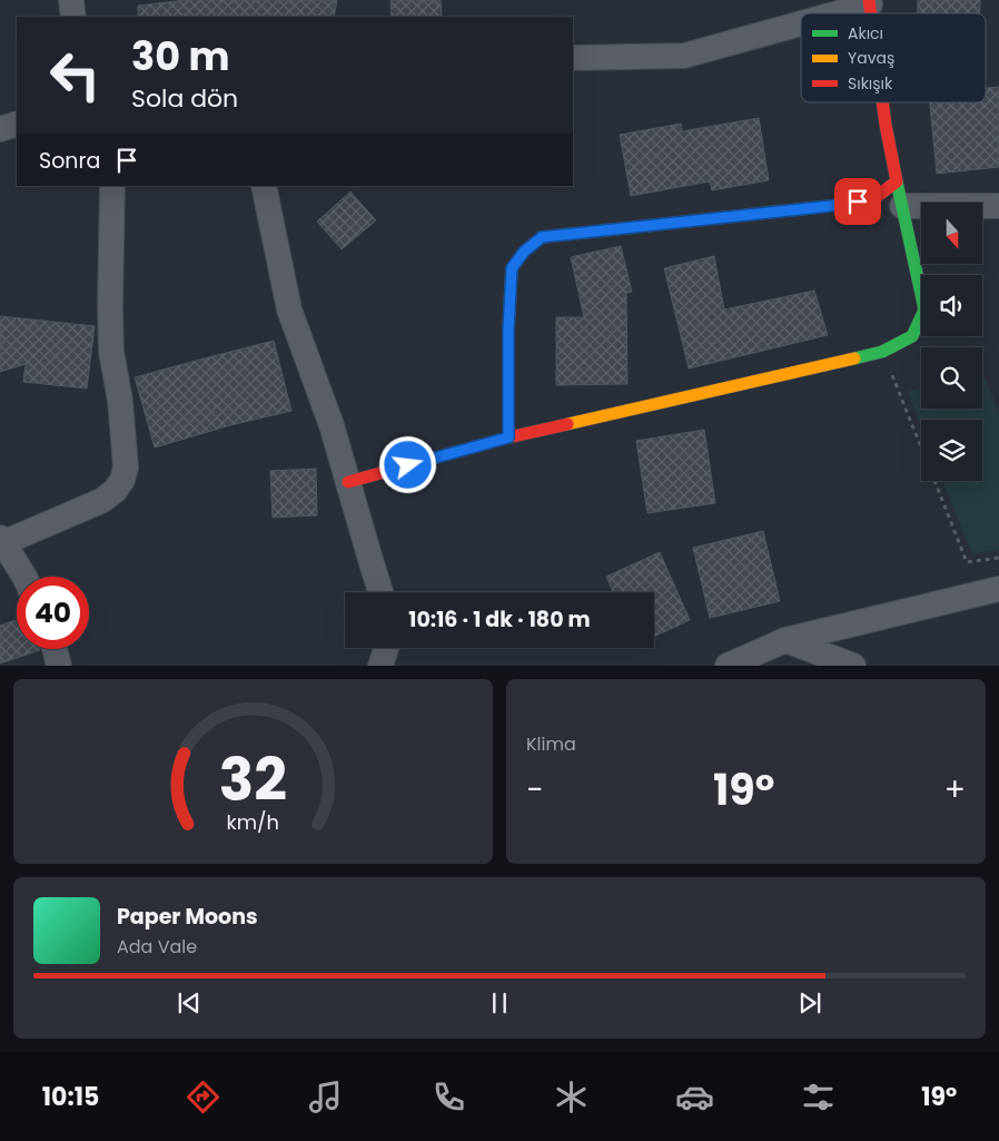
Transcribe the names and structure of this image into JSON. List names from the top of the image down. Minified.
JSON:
{"legend":["Akıcı","Yavaş","Sıkışık"],"north":"bottom","page":{"turn":["30 m","Sola dön"],"then":"Sonra","limit":"40","trip":"10:16 · 1 dk · 180 m","tile":"Klima","heat":["−","19°","+"],"song":["Paper Moons","Ada Vale"],"tabs":["10:15","19°"],"gauge":["32","km/h"]}}
